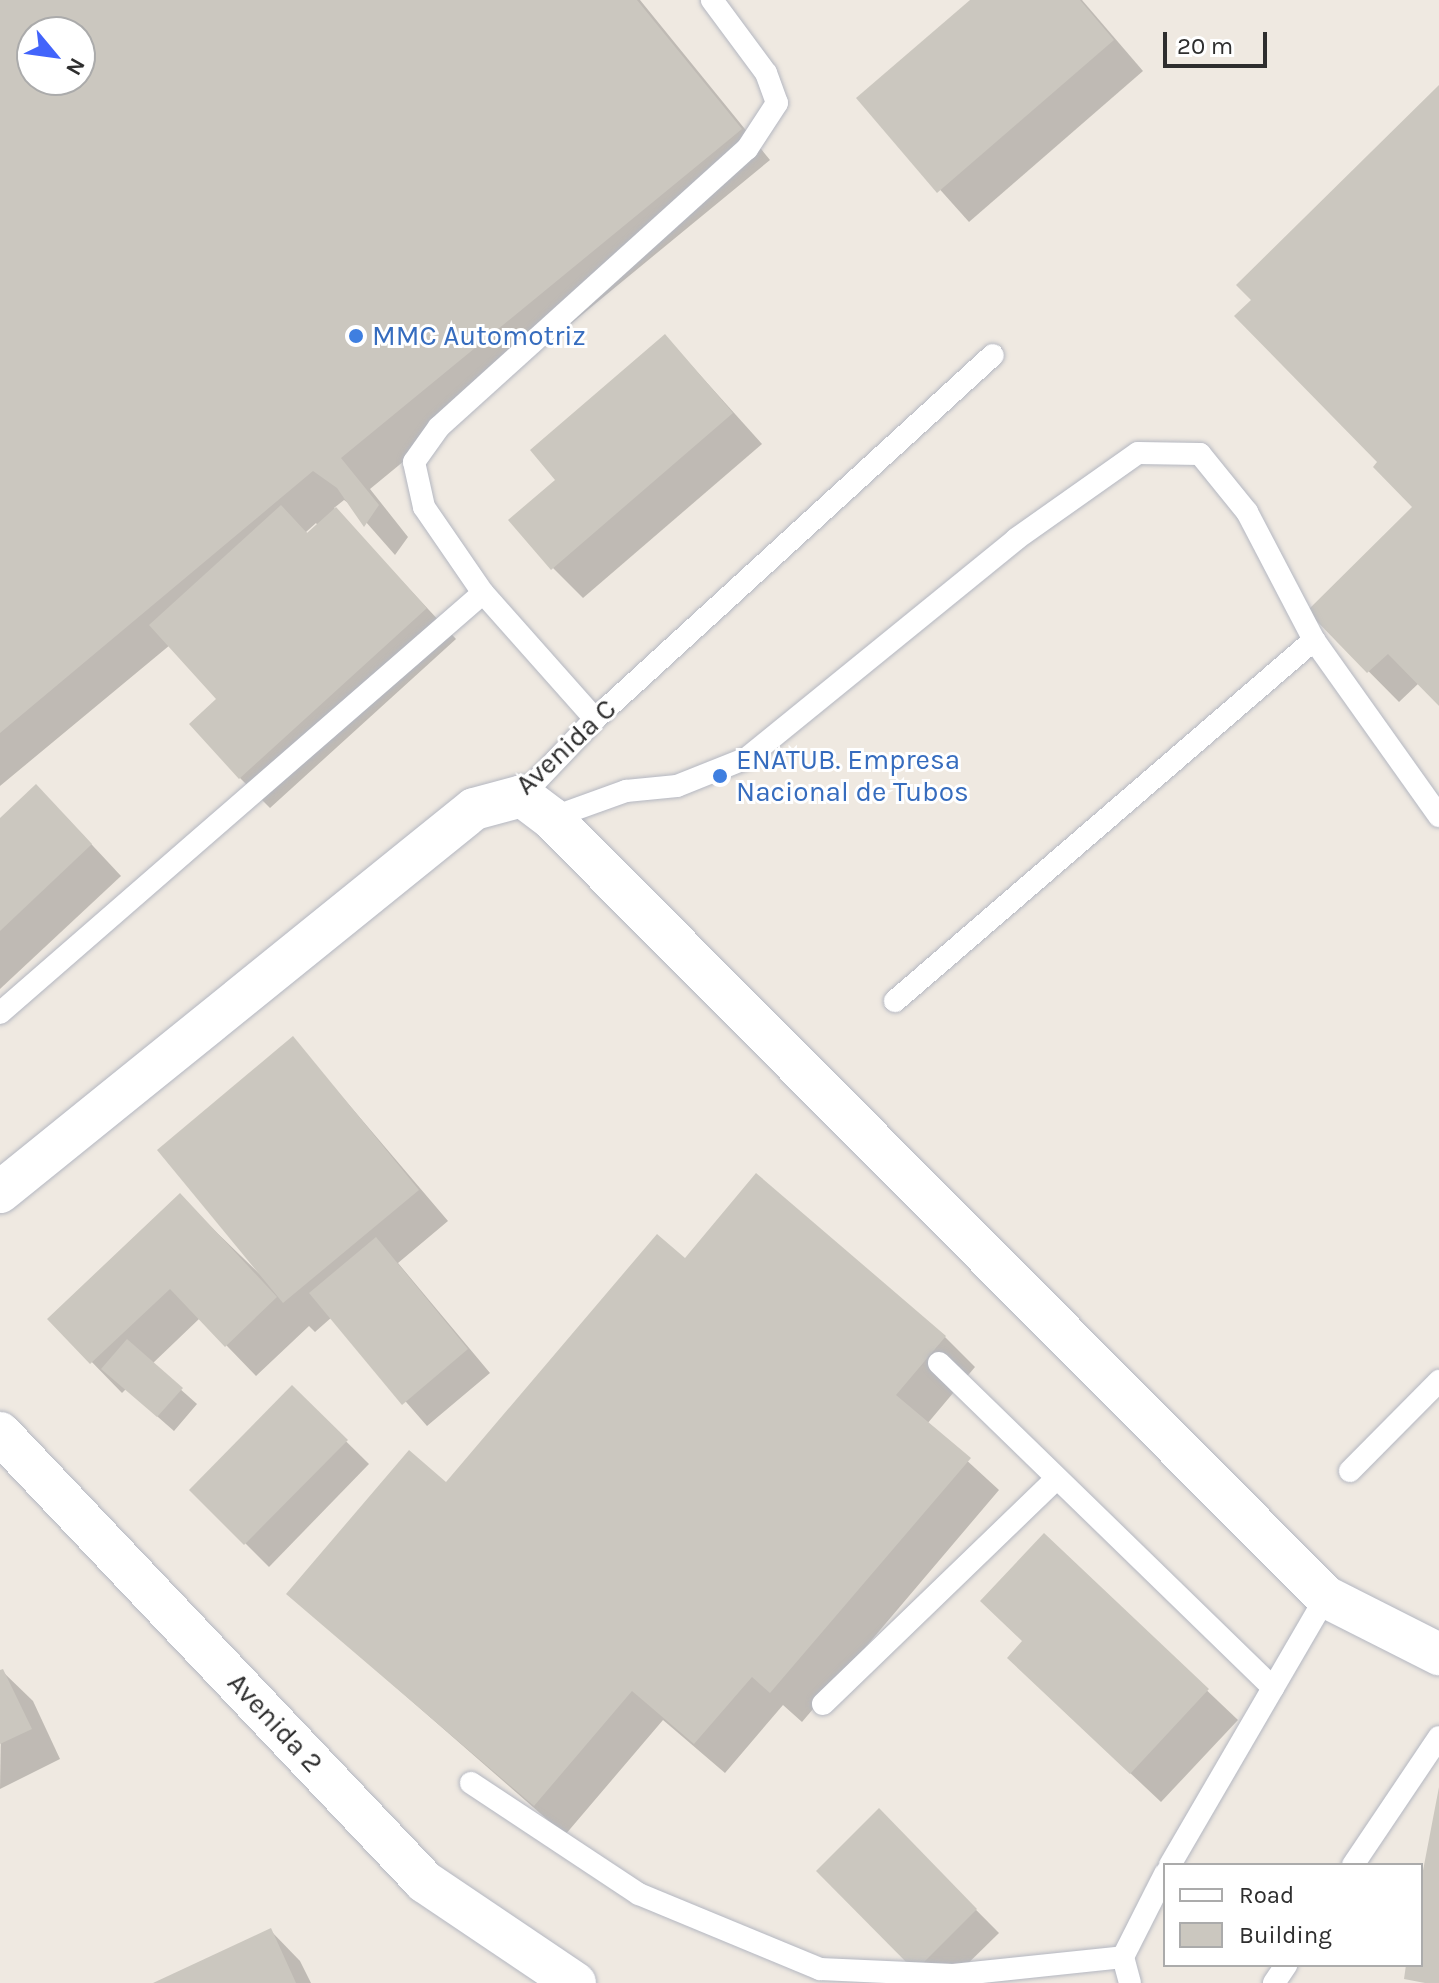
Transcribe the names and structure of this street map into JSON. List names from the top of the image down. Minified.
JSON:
{"streets":{"street":["Avenida C","Avenida 2"]},"places":["MMC Automotriz","ENATUB. Empresa Nacional de Tubos"],"legend":["Road","Building"],"scale_bar":"20 m","north":"bottom right"}
